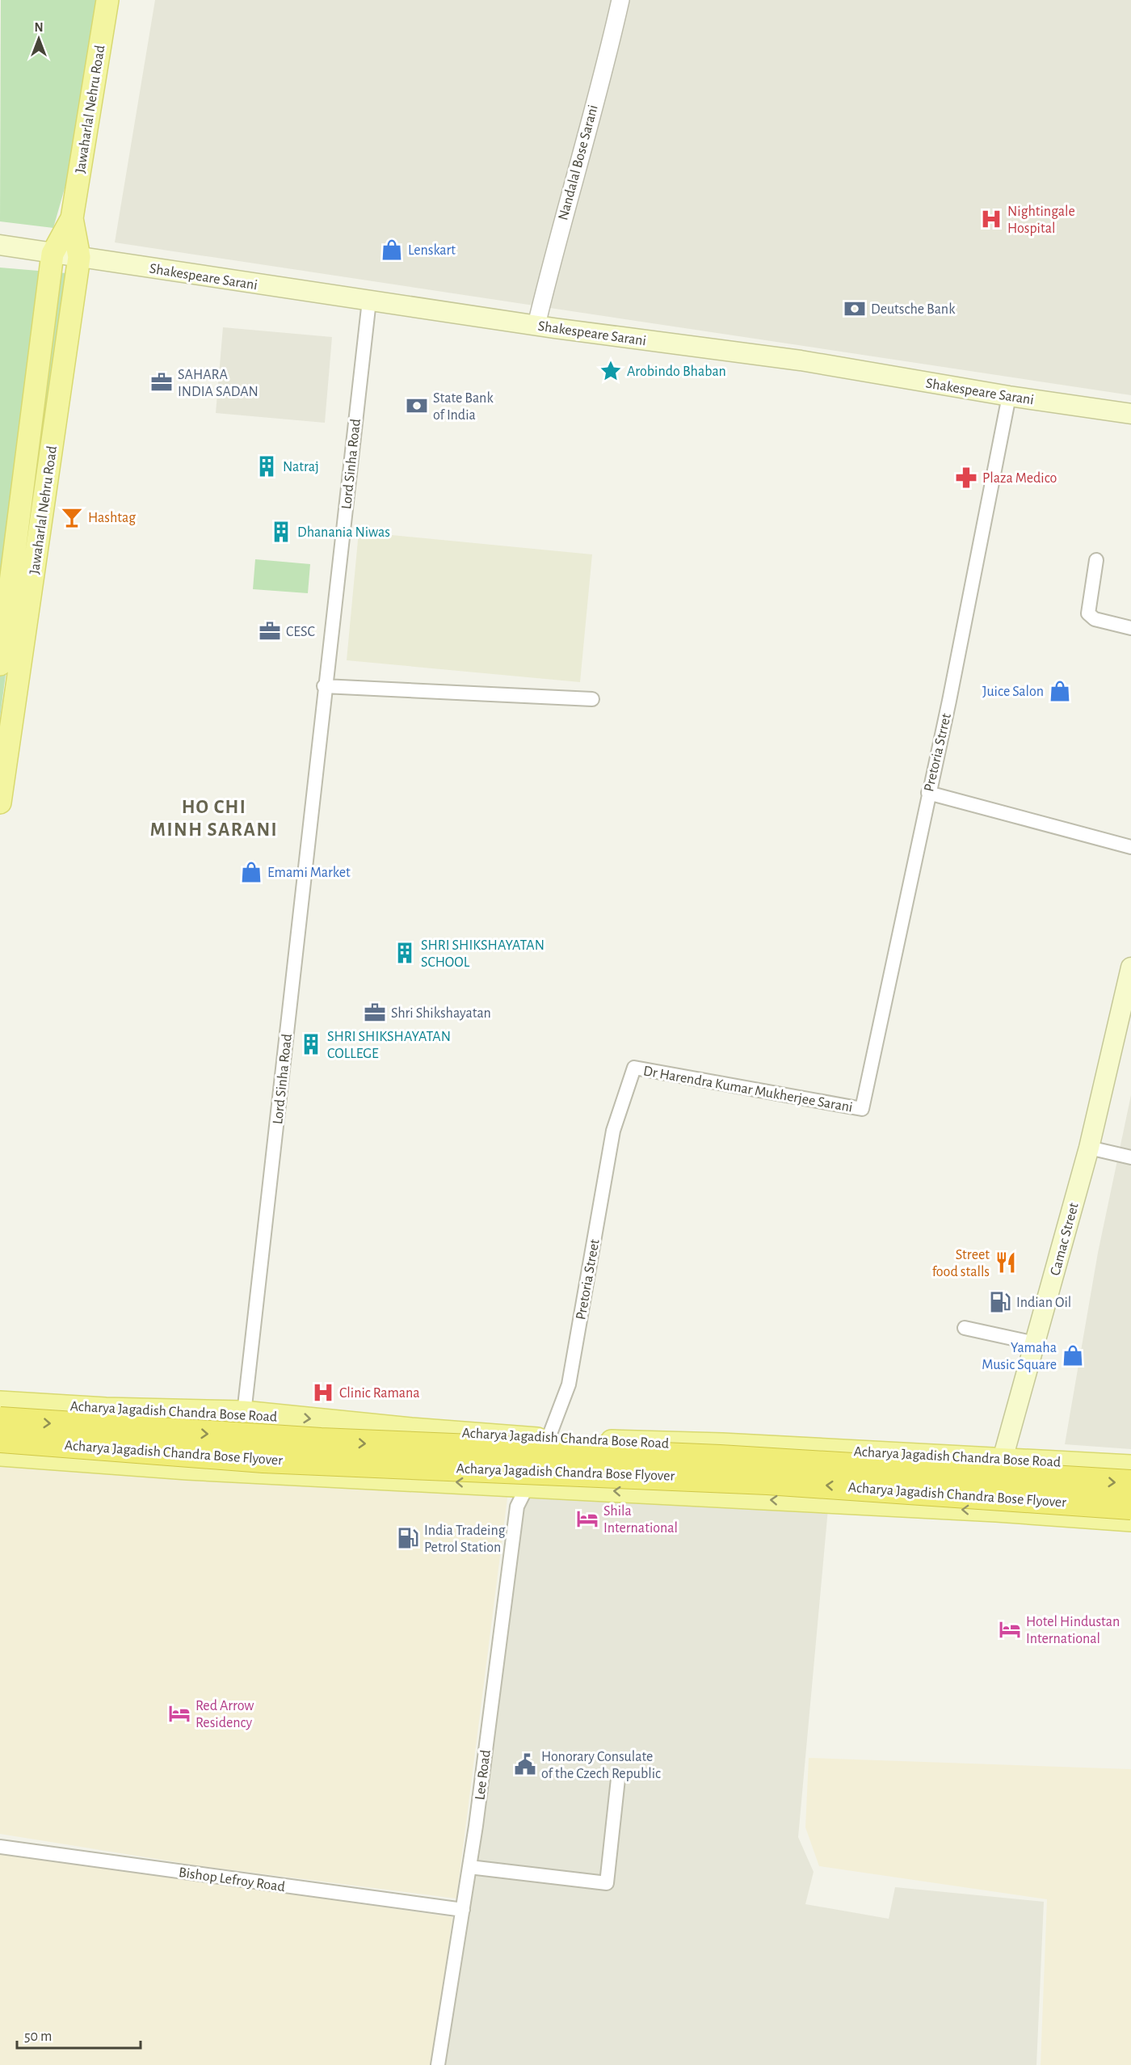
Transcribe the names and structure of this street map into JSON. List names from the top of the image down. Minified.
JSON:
{"streets":{"highway":["Acharya Jagadish Chandra Bose Flyover"],"main road":["Jawaharlal Nehru Road","Shakespeare Sarani","Camac Street","Acharya Jagadish Chandra Bose Road"],"street":["Nandalal Bose Sarani","Lord Sinha Road","Pretoria Strret","Dr Harendra Kumar Mukherjee Sarani","Pretoria Street","Lee Road","Bishop Lefroy Road"]},"crossings":[["Jawaharlal Nehru Road","Shakespeare Sarani"],["Nandalal Bose Sarani","Shakespeare Sarani"],["Shakespeare Sarani","Lord Sinha Road"],["Shakespeare Sarani","Pretoria Strret"],["Lord Sinha Road","Acharya Jagadish Chandra Bose Road"],["Pretoria Strret","Dr Harendra Kumar Mukherjee Sarani"],["Dr Harendra Kumar Mukherjee Sarani","Pretoria Street"],["Camac Street","Acharya Jagadish Chandra Bose Road"],["Pretoria Street","Acharya Jagadish Chandra Bose Road"],["Pretoria Street","Lee Road"],["Lee Road","Bishop Lefroy Road"]],"districts":["HO CHI MINH SARANI"],"places":{"hospital":["Nightingale Hospital","Clinic Ramana"],"shop":["Lenskart","Juice Salon","Emami Market","Yamaha Music Square"],"bank":["Deutsche Bank","State Bank of India"],"place":["Arobindo Bhaban"],"office":["SAHARA INDIA SADAN","CESC","Shri Shikshayatan"],"building":["Natraj","Dhanania Niwas","SHRI SHIKSHAYATAN SCHOOL","SHRI SHIKSHAYATAN COLLEGE"],"pharmacy":["Plaza Medico"],"bar":["Hashtag"],"restaurant":["Street food stalls"],"fuel station":["Indian Oil","India Tradeing Petrol Station"],"hotel":["Shila International","Hotel Hindustan International","Red Arrow Residency"],"public building":["Honorary Consulate of the Czech Republic"]},"scale_bar":"50 m","north":"top"}
